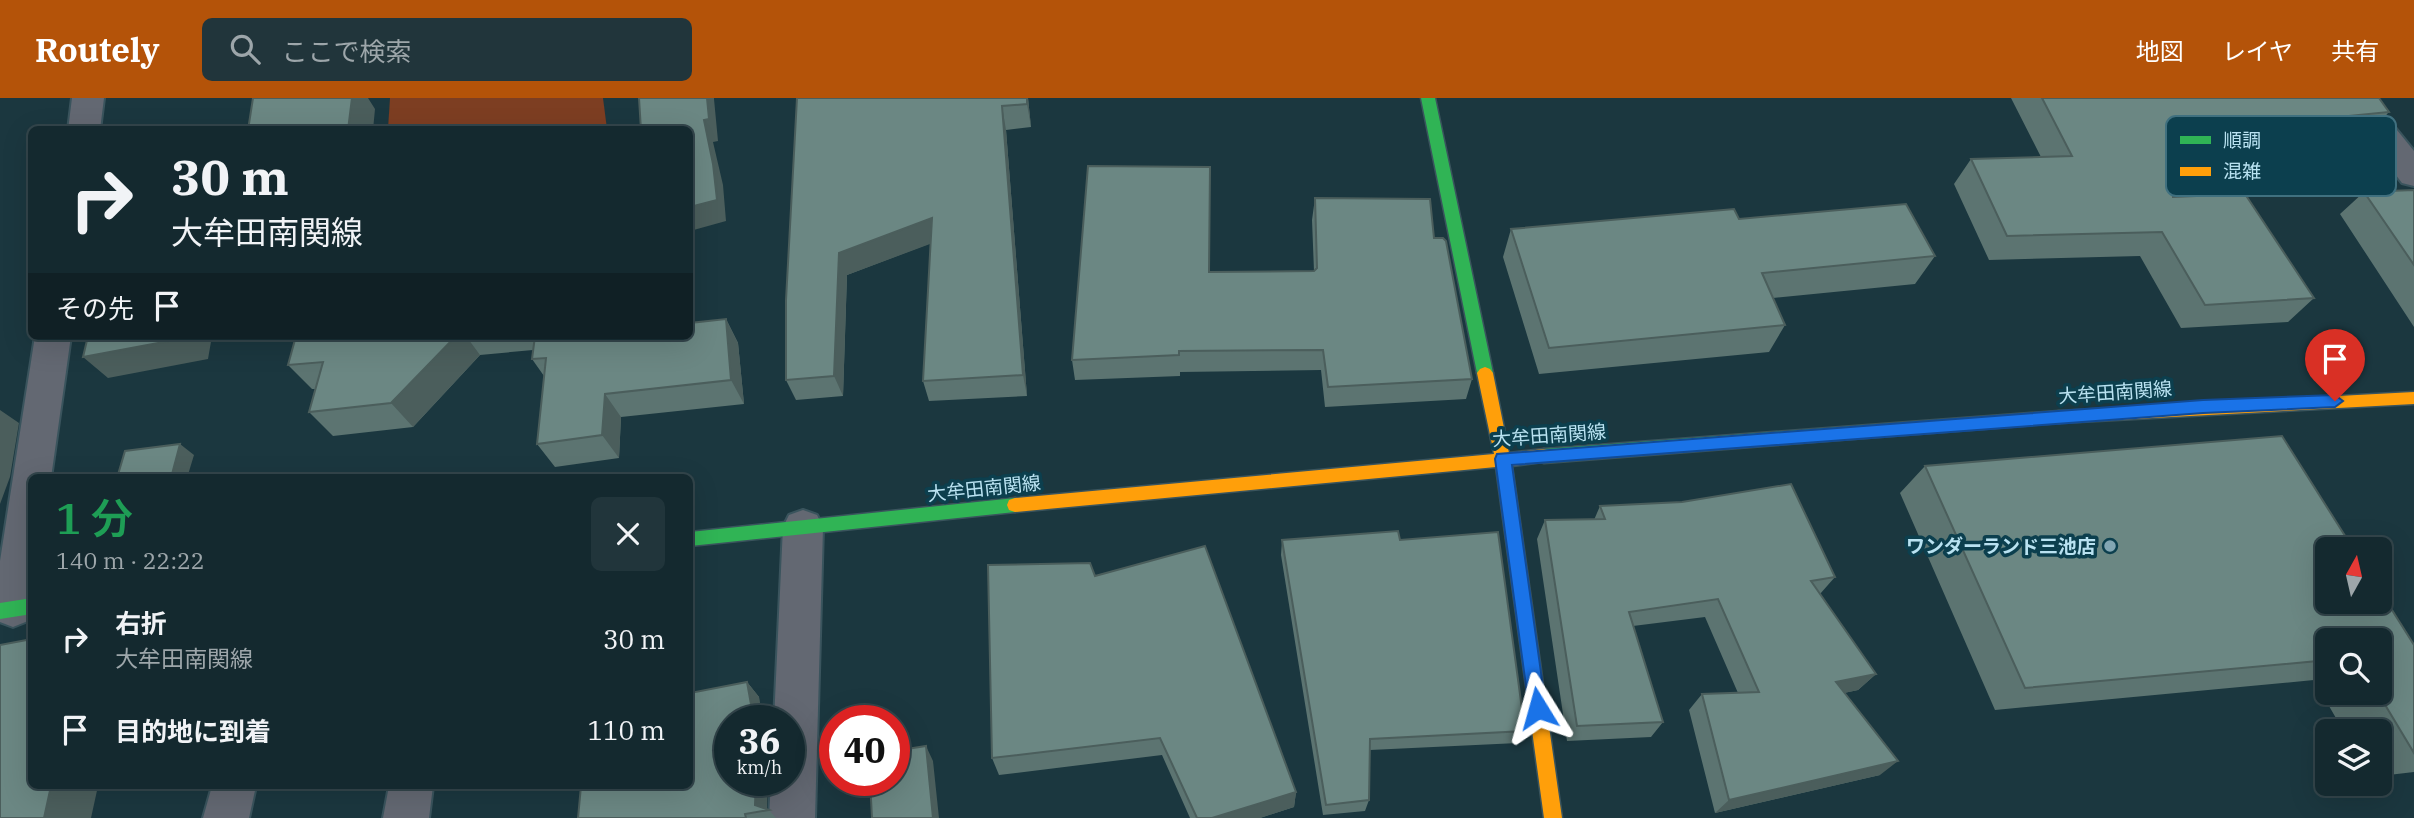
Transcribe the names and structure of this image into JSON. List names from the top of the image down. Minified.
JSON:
{"streets":{"main road":["大牟田南関線"]},"places":["ワンダーランド三池店"],"legend":["順調","混雑"],"north":"top","page":{"header":"Routely","search":"ここで検索","nav":["地図","レイヤ","共有"],"turn":["30 m","大牟田南関線"],"then":"その先","heading":["1 分","140 m · 22:22"],"list":[{"name":"右折","note":"大牟田南関線","value":"30 m"},{"name":"目的地に到着","value":"110 m"}],"speed":"36 km/h","limit":"40"}}
